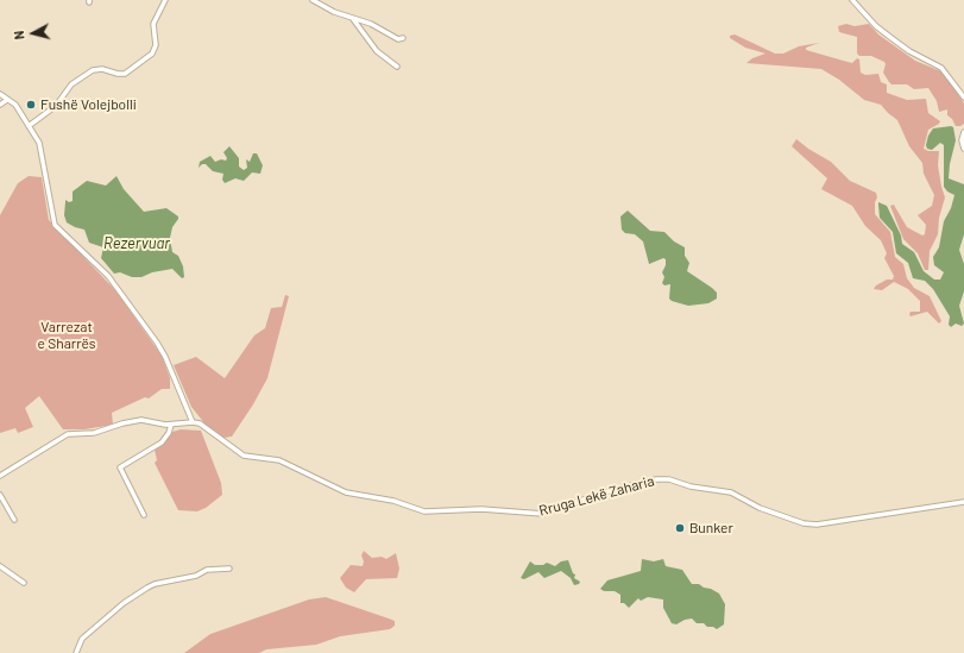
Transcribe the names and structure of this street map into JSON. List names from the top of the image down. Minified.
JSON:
{"streets":{"street":["Rruga Lekë Zaharia"]},"water":["Rezervuar"],"parks":["Varrezat e Sharrës"],"places":["Fushë Volejbolli","Bunker"],"north":"left"}
